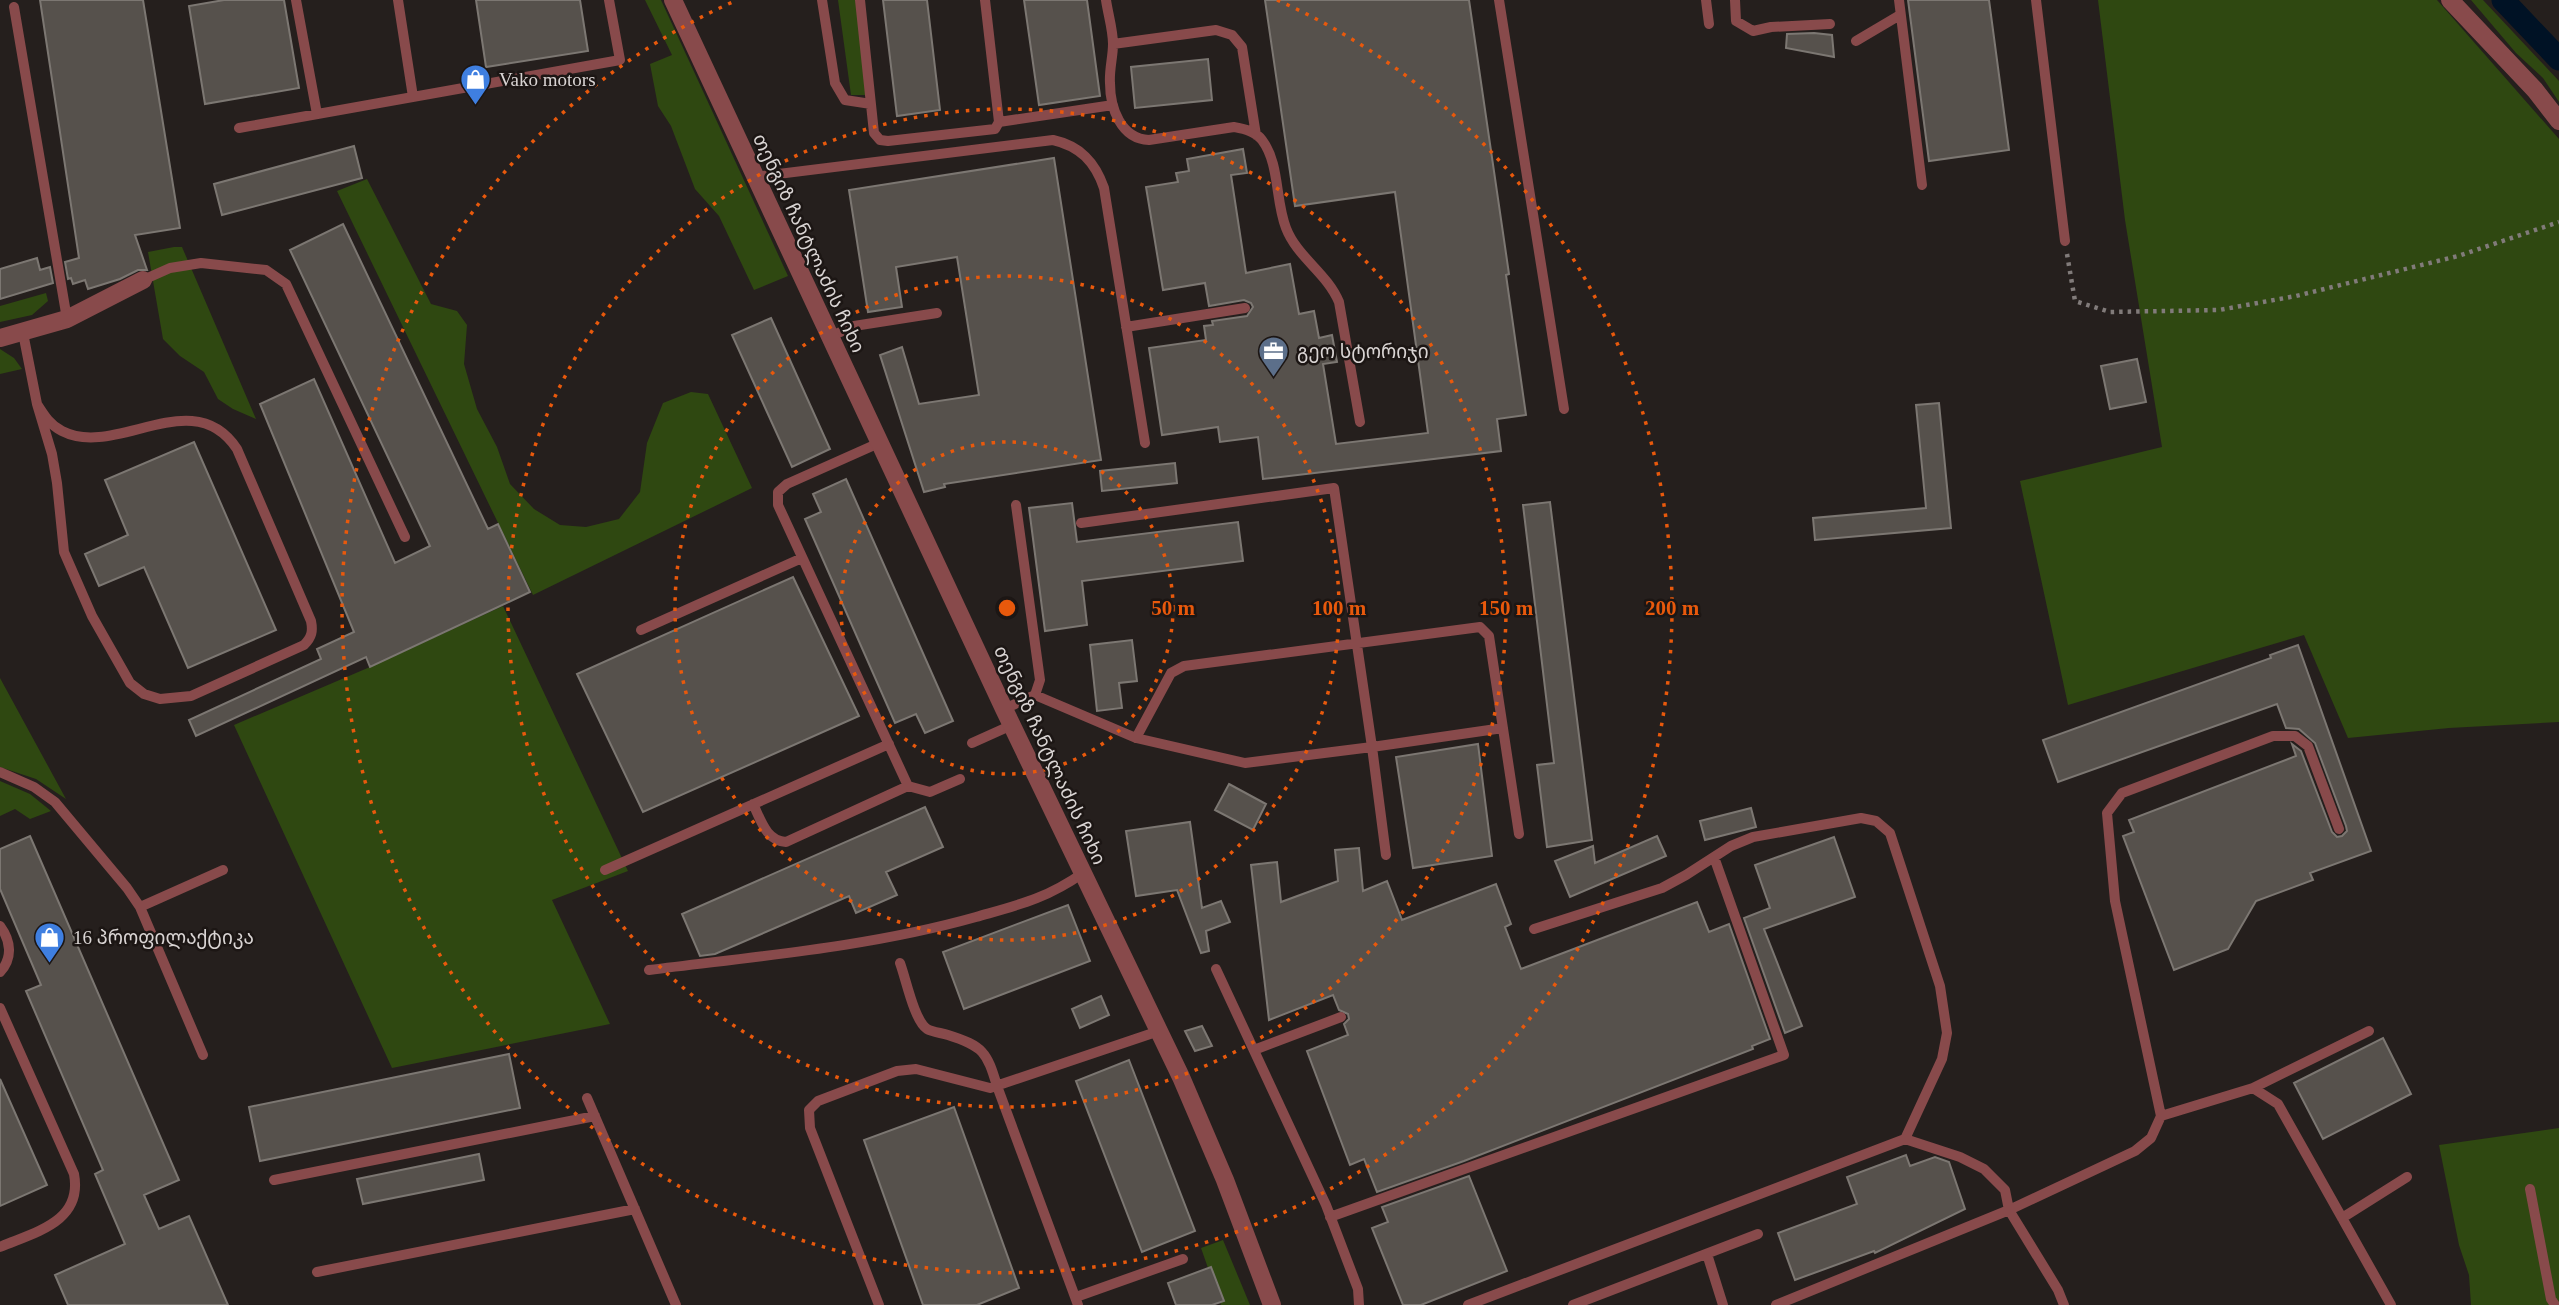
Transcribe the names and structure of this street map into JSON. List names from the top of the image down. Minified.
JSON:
{"streets":{"street":["თენგიზ ჩანტლაძის ჩიხი"]},"places":{"shop":["Vako motors","16 პროფილაქტიკა"],"office":["გეო სტორიჯი"]},"rings":["50 m","100 m","150 m","200 m"]}
